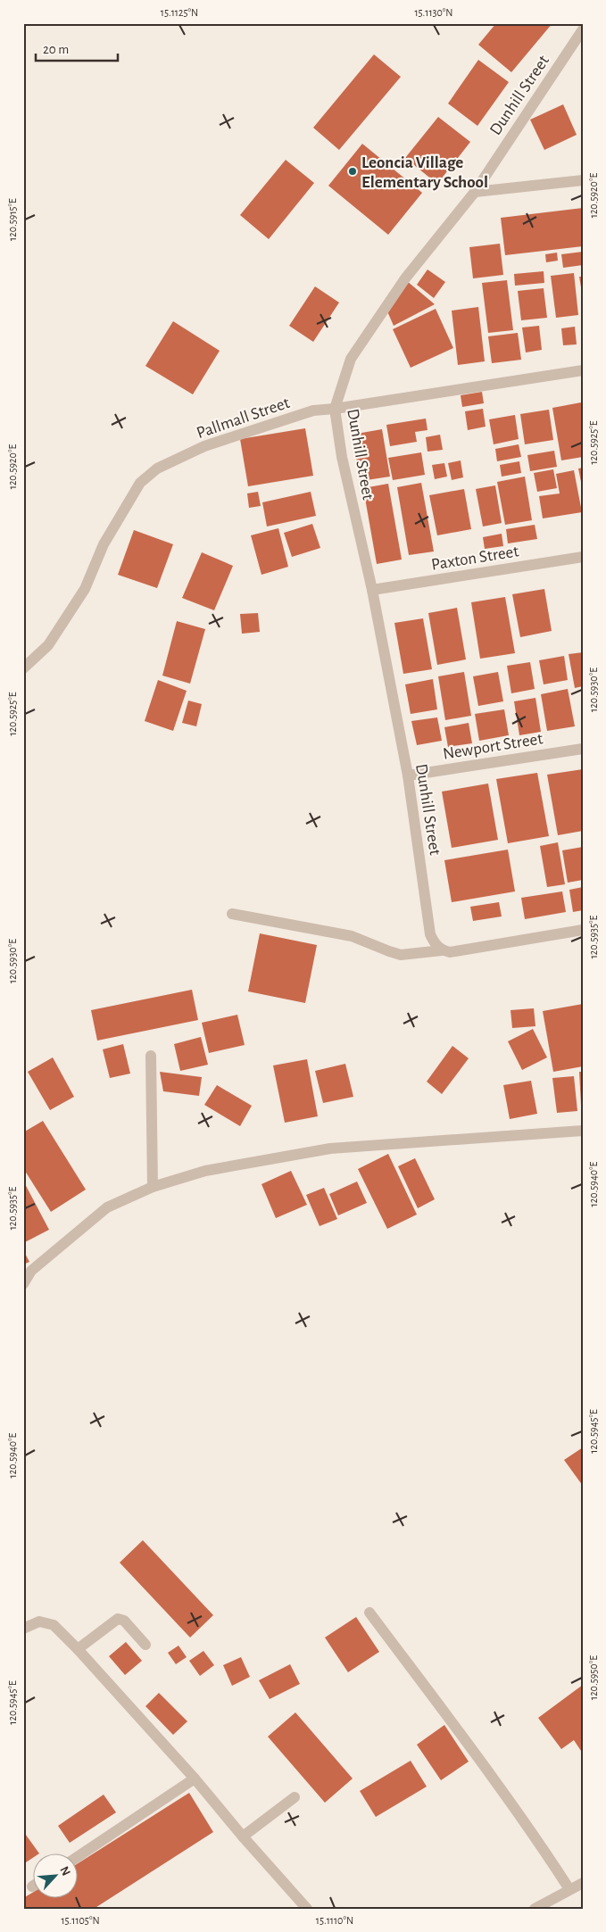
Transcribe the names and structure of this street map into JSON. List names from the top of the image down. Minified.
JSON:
{"streets":{"street":["Dunhill Street","Pallmall Street","Paxton Street","Newport Street"]},"crossings":[["Dunhill Street","Pallmall Street"],["Dunhill Street","Paxton Street"],["Dunhill Street","Newport Street"]],"places":["Leoncia Village Elementary School"],"scale_bar":"20 m","north":"top right","coordinates":["15.1125°N","15.1130°N","120.5920°E","120.5915°E","120.5925°E","120.5930°E","120.5935°E","120.5940°E","120.5945°E","120.5950°E","15.1105°N","15.1110°N"]}
